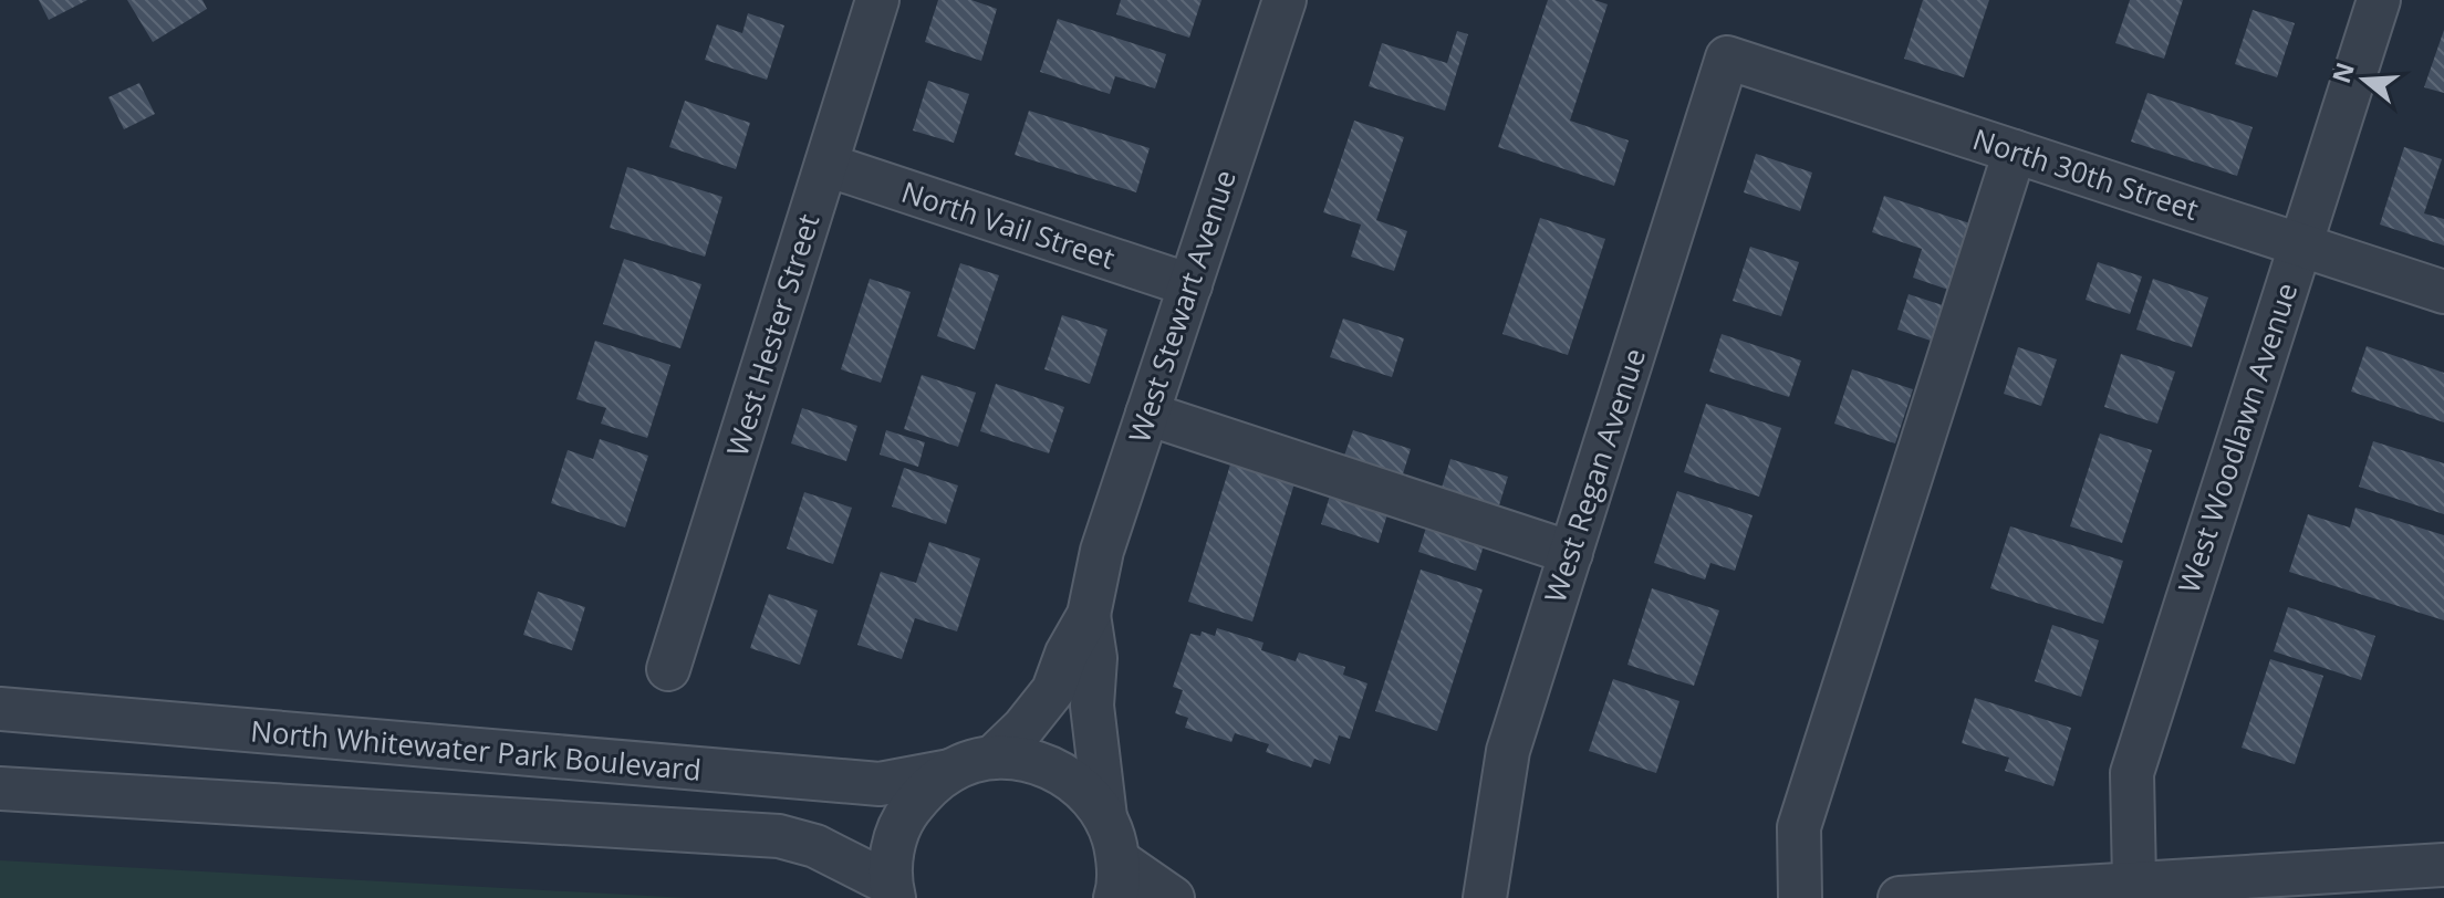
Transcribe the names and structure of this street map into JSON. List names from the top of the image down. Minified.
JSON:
{"streets":{"street":["North 30th Street","North Vail Street","West Stewart Avenue","West Hester Street","West Woodlawn Avenue","West Regan Avenue","North Whitewater Park Boulevard"]},"crossings":[["North 30th Street","West Woodlawn Avenue"],["North 30th Street","West Regan Avenue"],["North Vail Street","West Stewart Avenue"],["North Vail Street","West Hester Street"],["West Stewart Avenue","North Whitewater Park Boulevard"]],"north":"left"}
